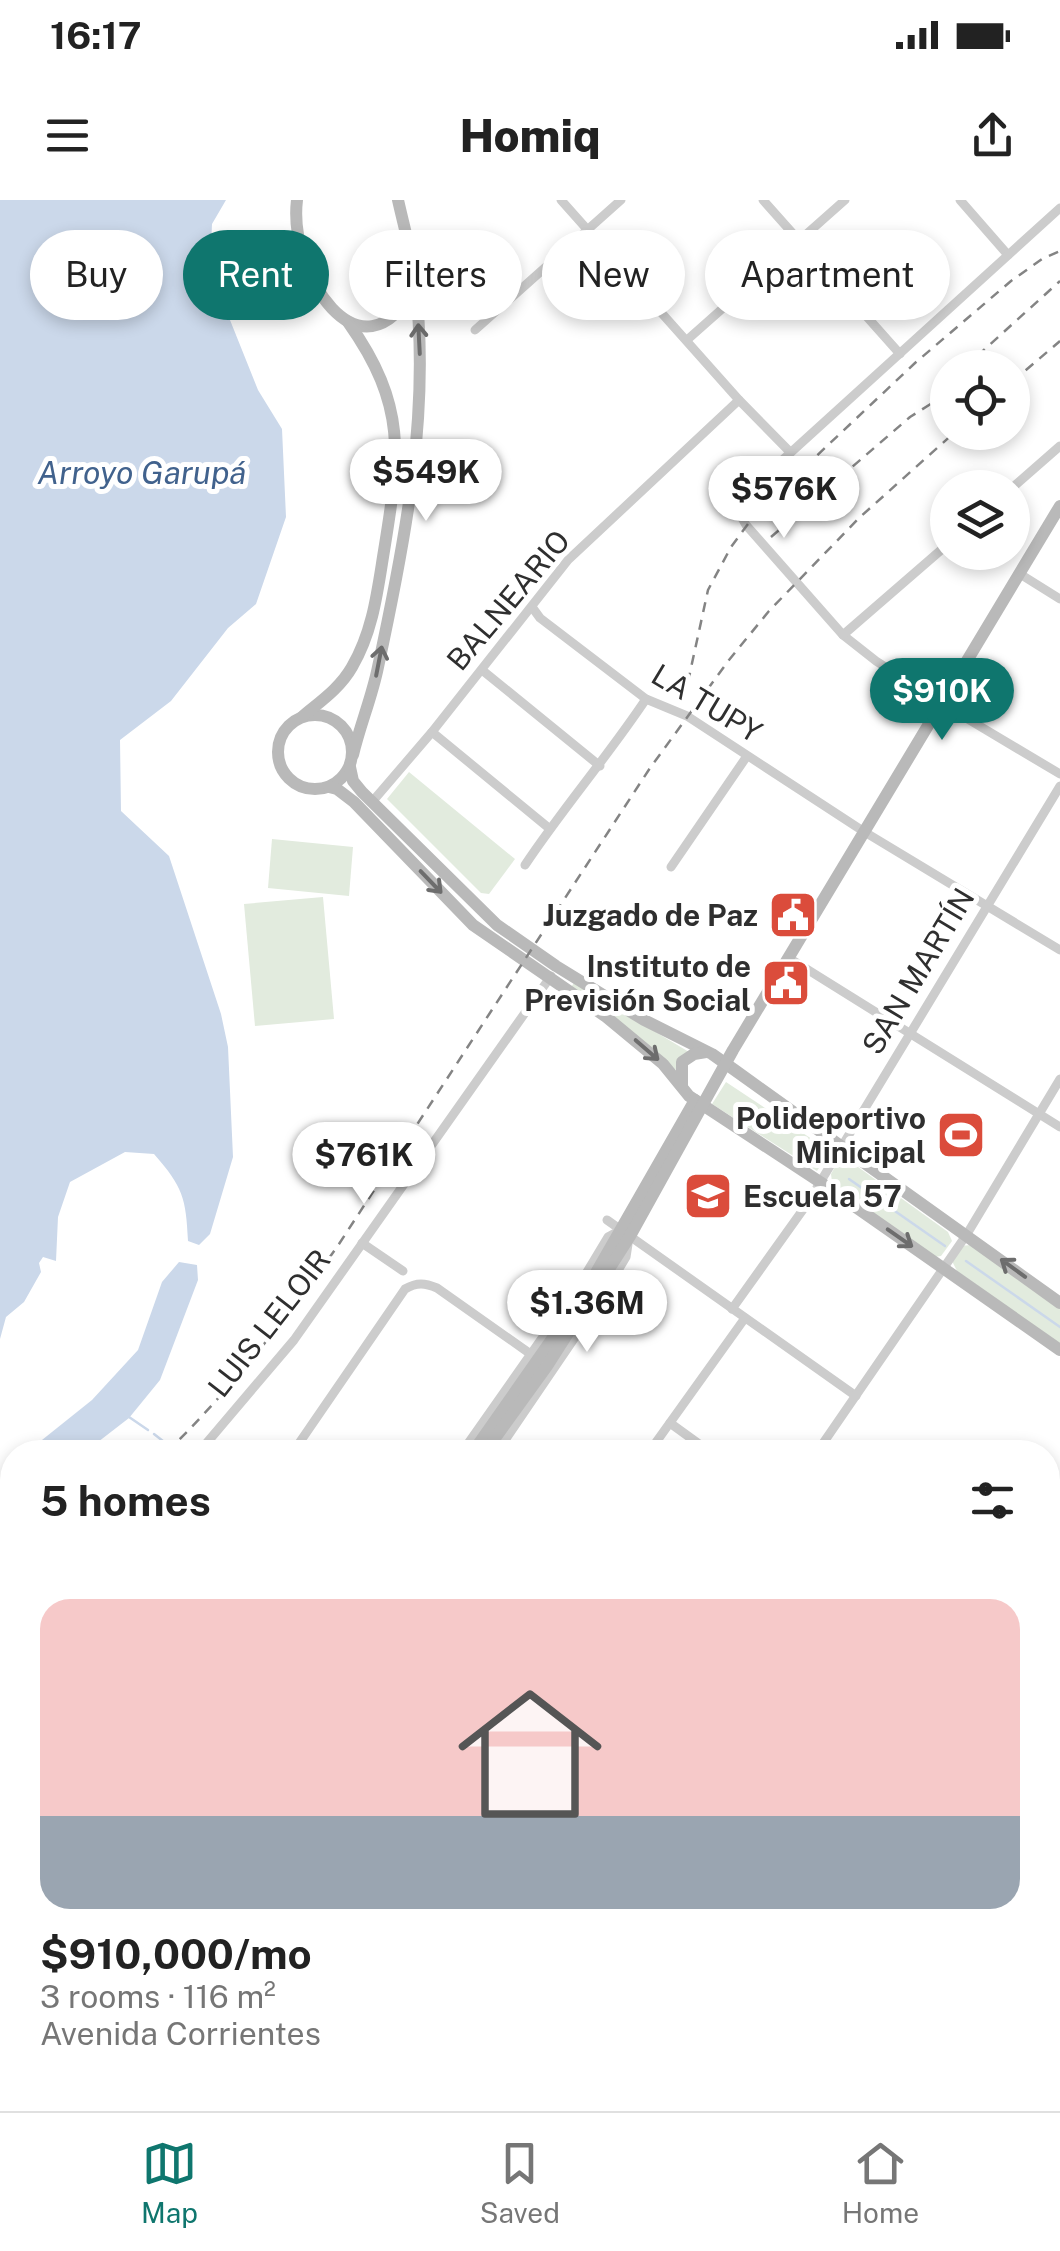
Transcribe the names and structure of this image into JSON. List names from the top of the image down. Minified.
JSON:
{"streets":{"street":["BALNEARIO","LA TUPY","SAN MARTÍN","LUIS LELOIR"]},"crossings":[["BALNEARIO","LA TUPY"],["LA TUPY","SAN MARTÍN"]],"water":["Arroyo Garupá"],"places":{"public building":["Juzgado de Paz","Instituto de Previsión Social"],"sports":["Polideportivo Minicipal"],"school or university":["Escuela 57"]},"page":{"status":"16:17","header":"Homiq","chip":["Buy","Rent","Filters","New","Apartment"],"price":["$549K","$576K","$910K","$761K","$1.36M"],"heading":"5 homes","list":[{"name":"$910,000/mo","note":"3 rooms · 116 m² · Avenida Corrientes"}],"tabs":["Map","Saved","Home"]}}
